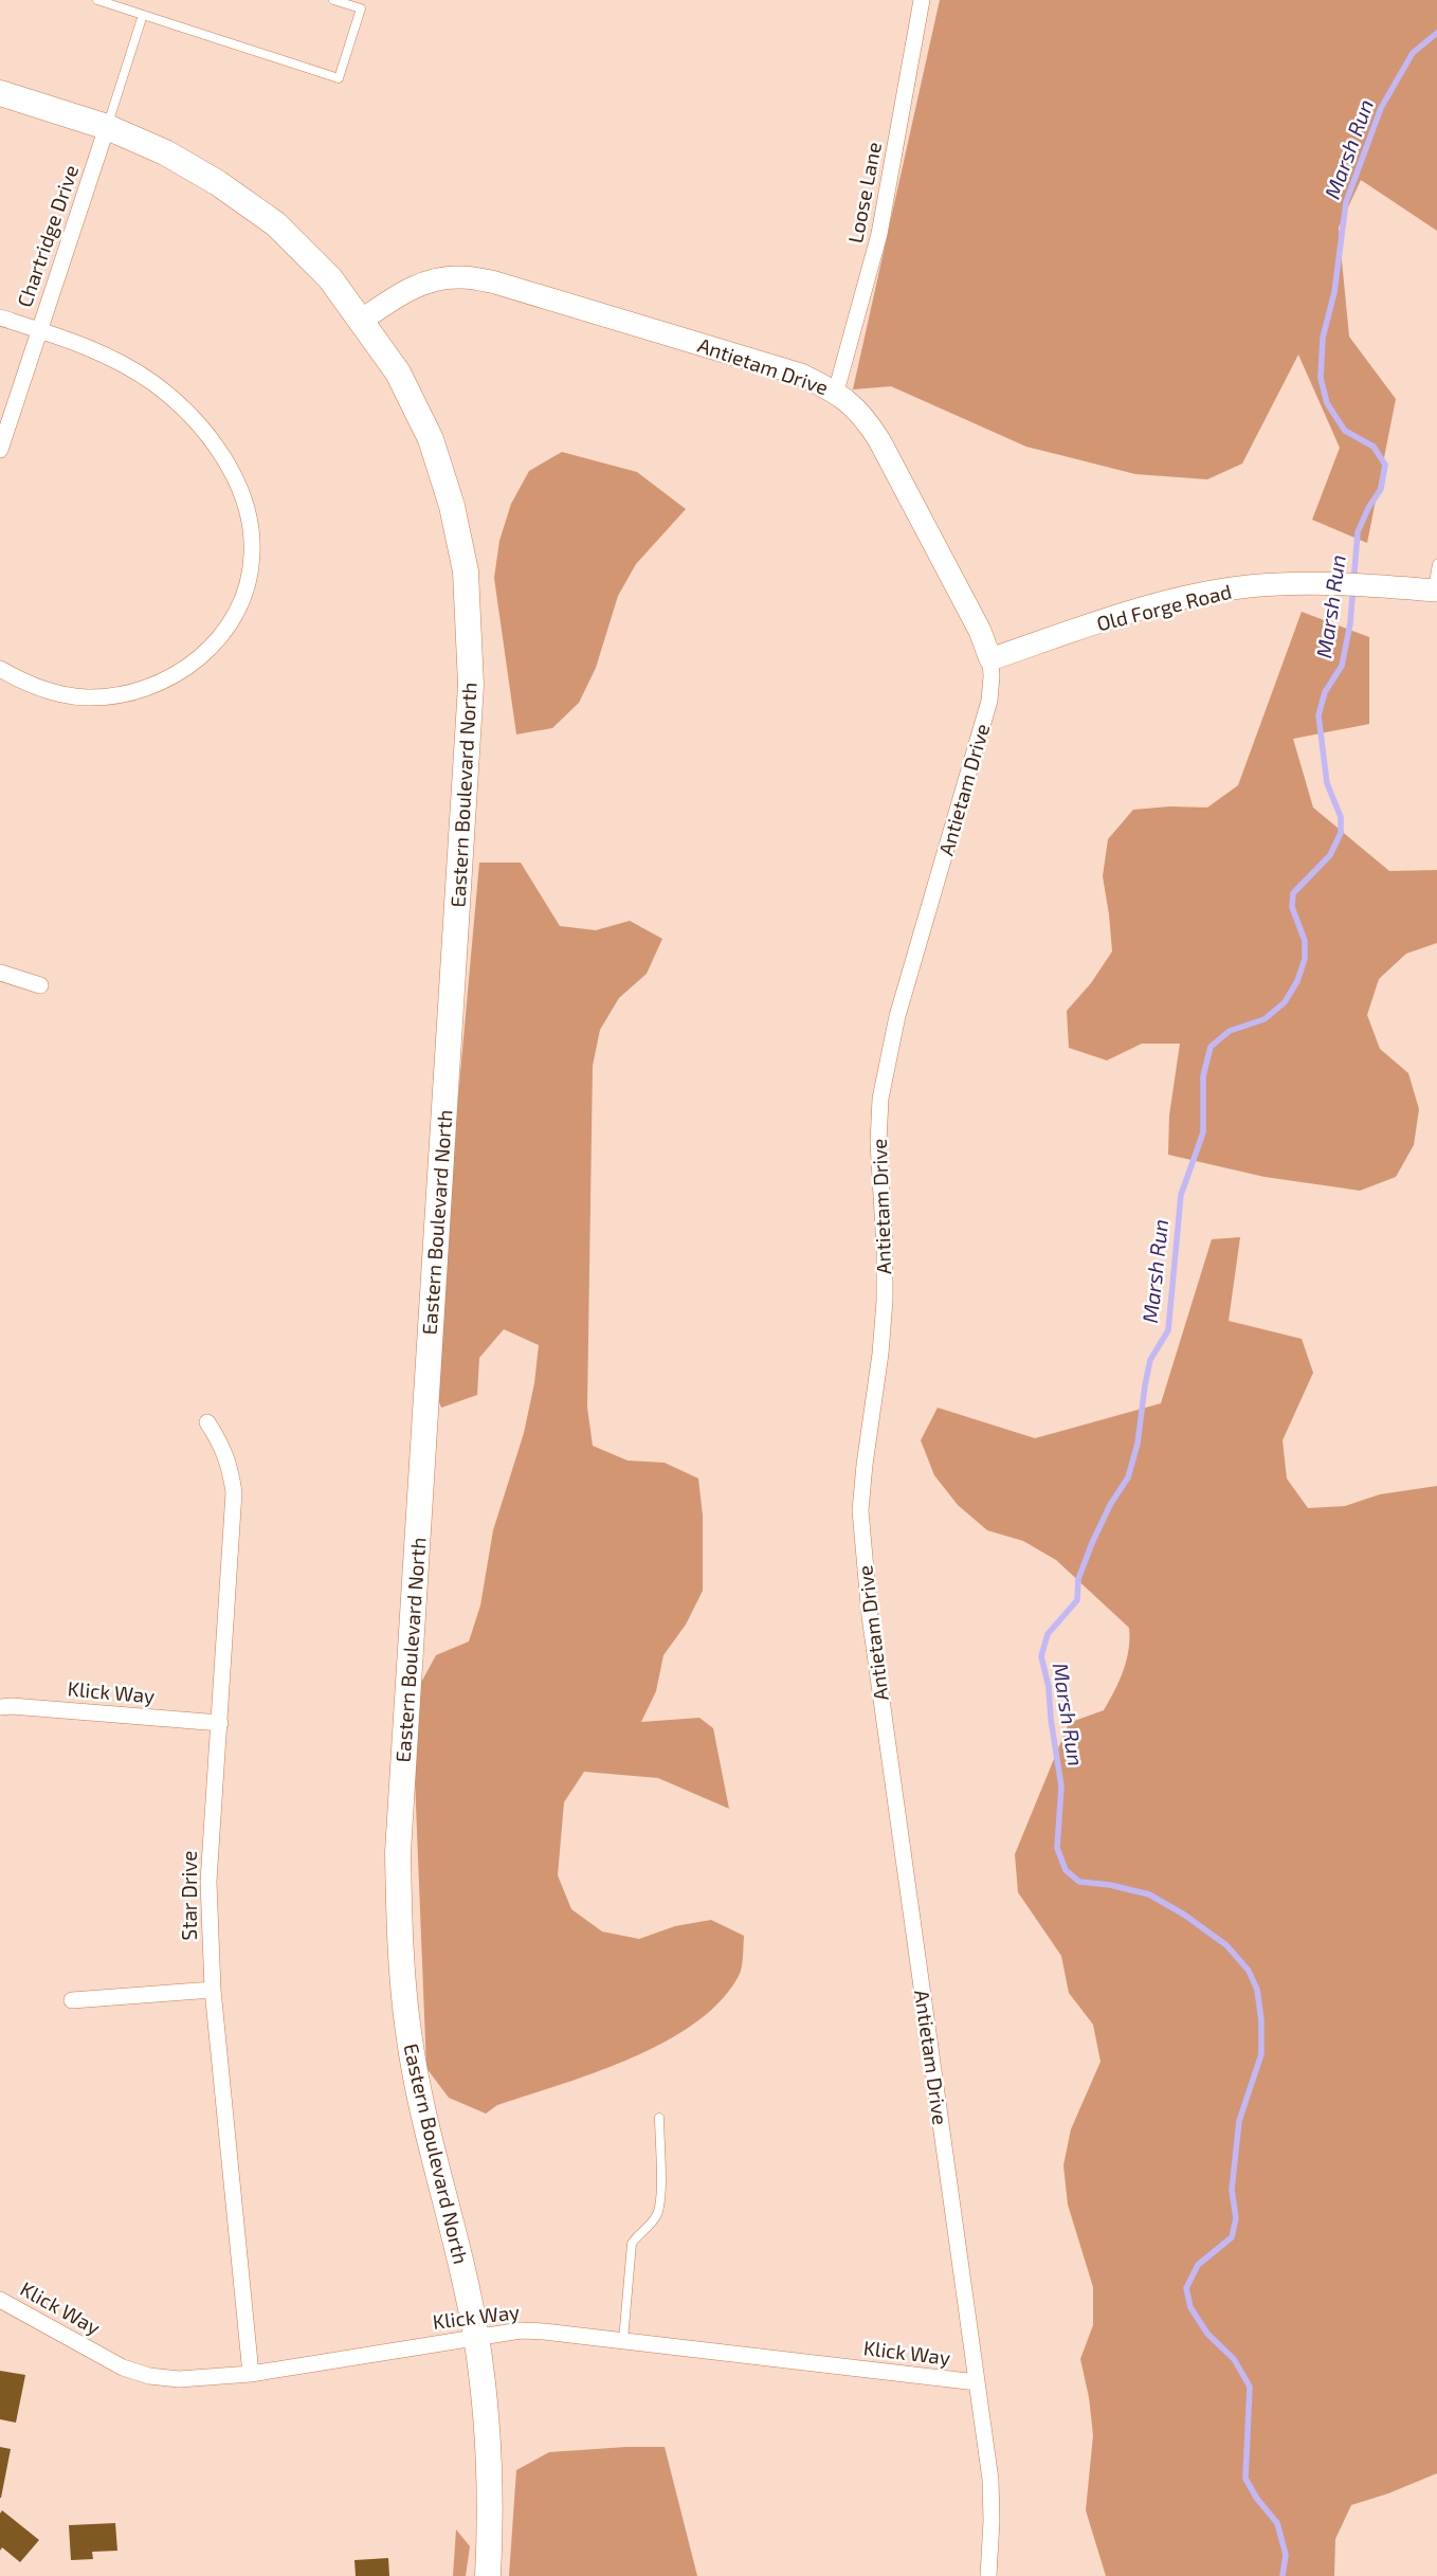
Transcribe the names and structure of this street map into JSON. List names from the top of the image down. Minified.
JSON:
{"streets":{"main road":["Eastern Boulevard North"],"street":["Loose Lane","Chartridge Drive","Antietam Drive","Old Forge Road","Klick Way","Star Drive"]},"crossings":[["Loose Lane","Antietam Drive"],["Chartridge Drive","Eastern Boulevard North"],["Antietam Drive","Old Forge Road"],["Antietam Drive","Eastern Boulevard North"],["Antietam Drive","Klick Way"],["Eastern Boulevard North","Klick Way"],["Klick Way","Star Drive"]],"water":["Marsh Run"]}
